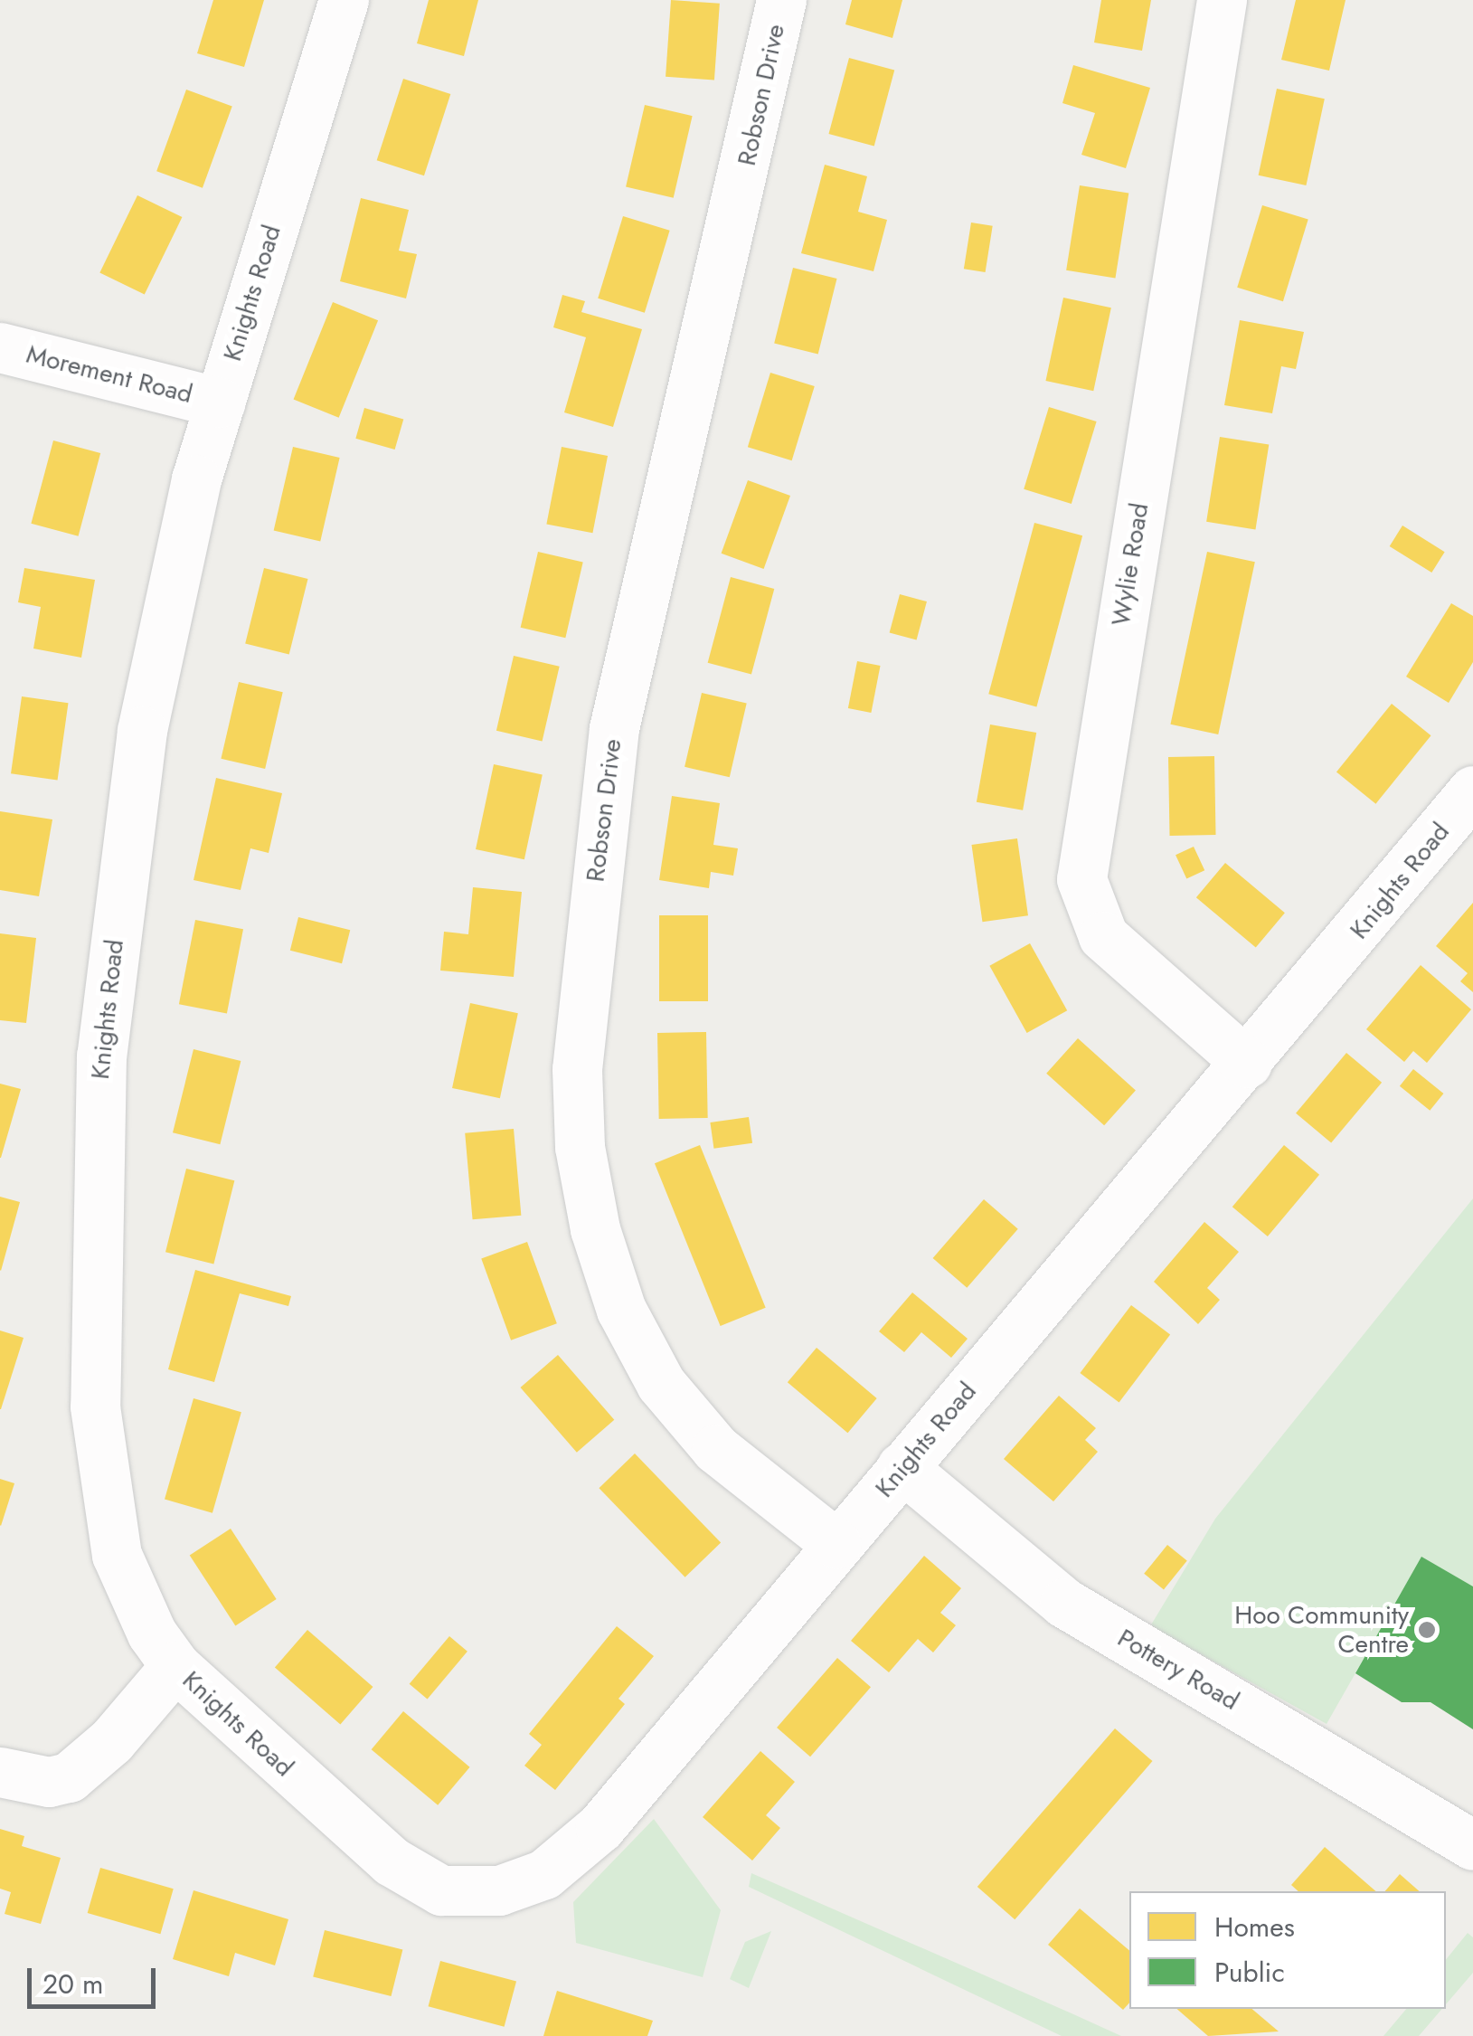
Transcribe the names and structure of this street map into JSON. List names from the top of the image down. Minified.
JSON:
{"streets":{"street":["Robson Drive","Knights Road","Morement Road","Wylie Road","Pottery Road"]},"crossings":[["Robson Drive","Knights Road"],["Knights Road","Morement Road"],["Knights Road","Wylie Road"],["Knights Road","Pottery Road"]],"places":["Hoo Community Centre"],"legend":["Homes","Public"],"scale_bar":"20 m"}
